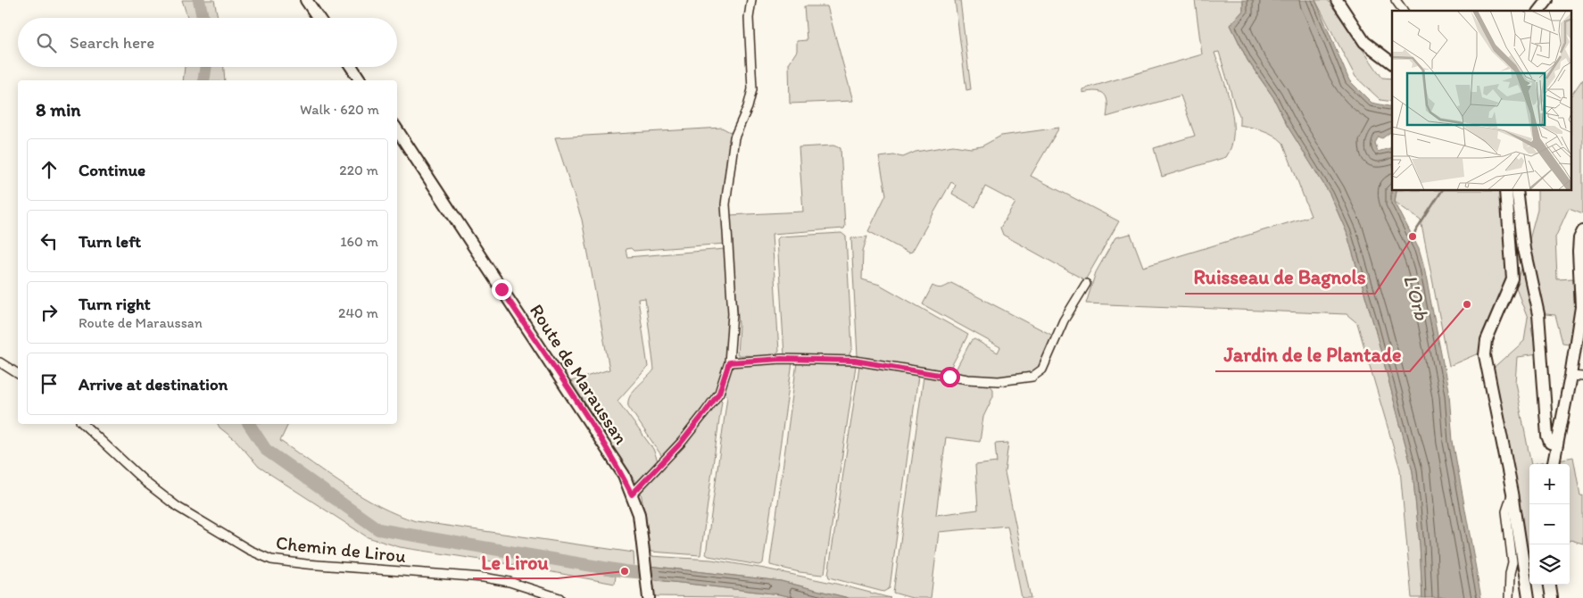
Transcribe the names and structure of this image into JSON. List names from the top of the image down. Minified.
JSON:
{"streets":{"main road":["Route de Maraussan"],"street":["Chemin de Lirou"]},"water":["L'Orb"],"places":["Ruisseau de Bagnols","Jardin de le Plantade","Le Lirou"],"page":{"search":"Search here","heading":["8 min","Walk · 620 m"],"list":[["Continue","220 m"],["Turn left","160 m"],["Turn right","Route de Maraussan","240 m"],"Arrive at destination"],"map_buttons":["+","−"]}}
